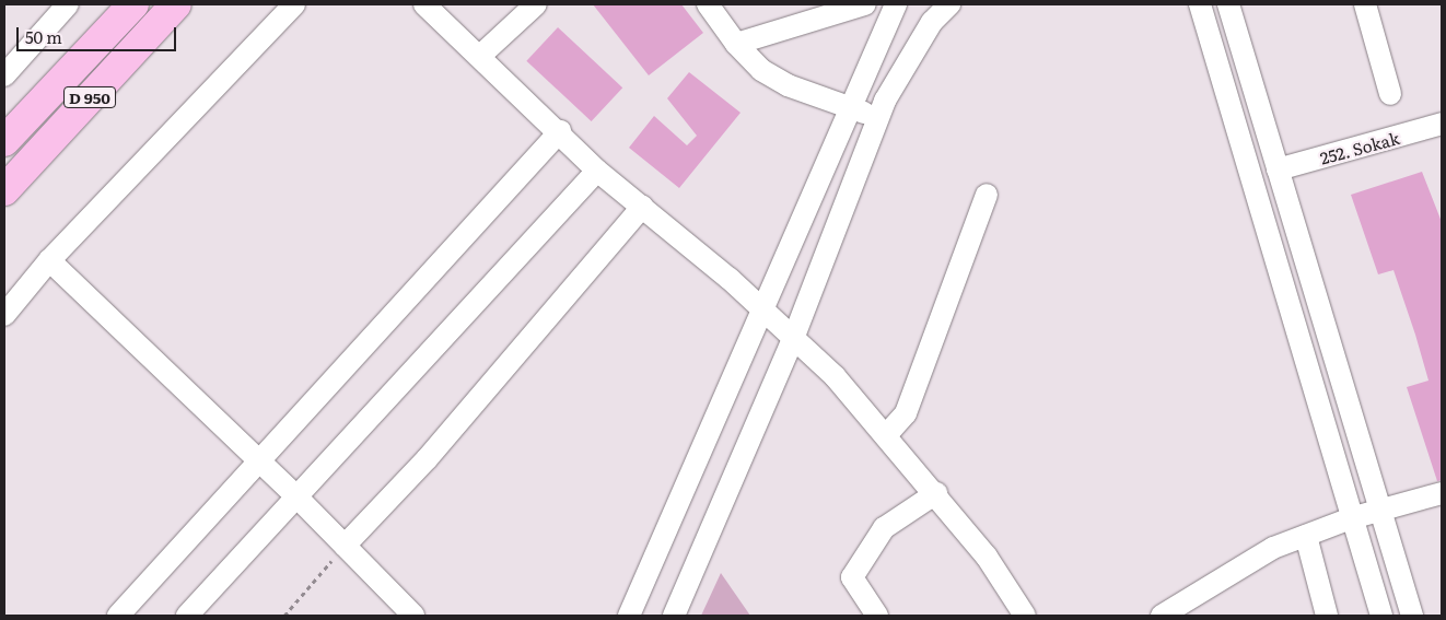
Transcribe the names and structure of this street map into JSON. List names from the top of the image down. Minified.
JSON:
{"streets":{"highway":["D 950"],"street":["252. Sokak"]},"scale_bar":"50 m"}
